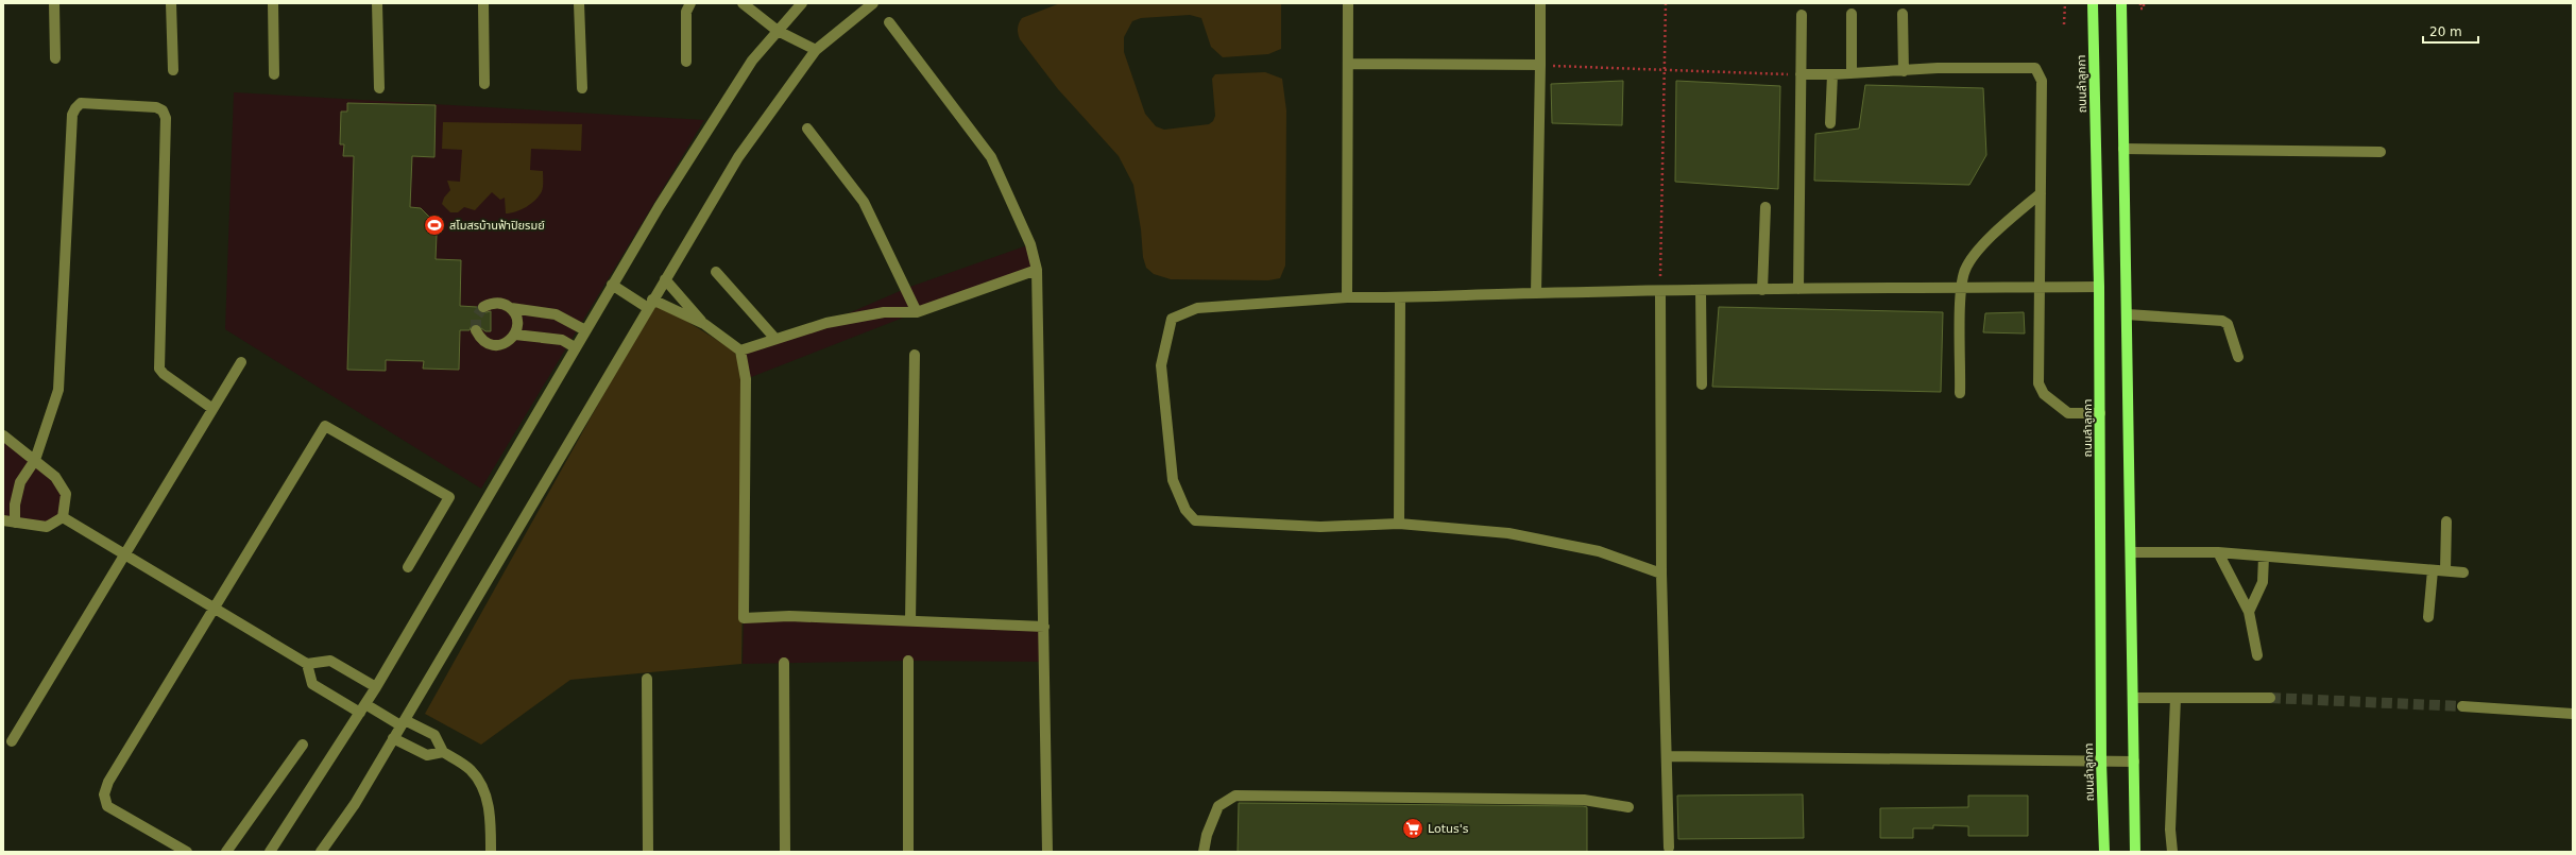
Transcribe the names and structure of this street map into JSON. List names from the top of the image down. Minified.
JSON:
{"streets":{"main road":["ถนนลำลูกกา"]},"places":{"sports":["สโมสรบ้านฟ้าปิยรมย์"],"supermarket":["Lotus's"]},"scale_bar":"20 m"}
